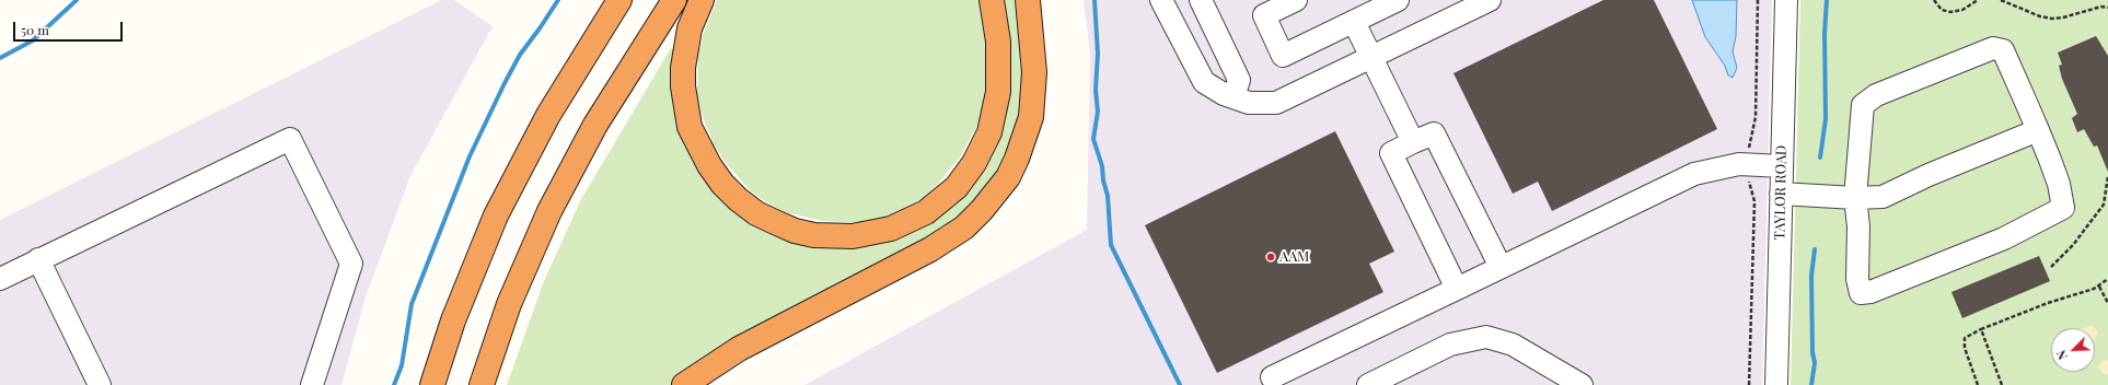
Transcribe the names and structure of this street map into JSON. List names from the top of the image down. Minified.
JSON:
{"streets":{"street":["TAYLOR ROAD"]},"places":["AAM"],"scale_bar":"50 m","north":"bottom left"}
